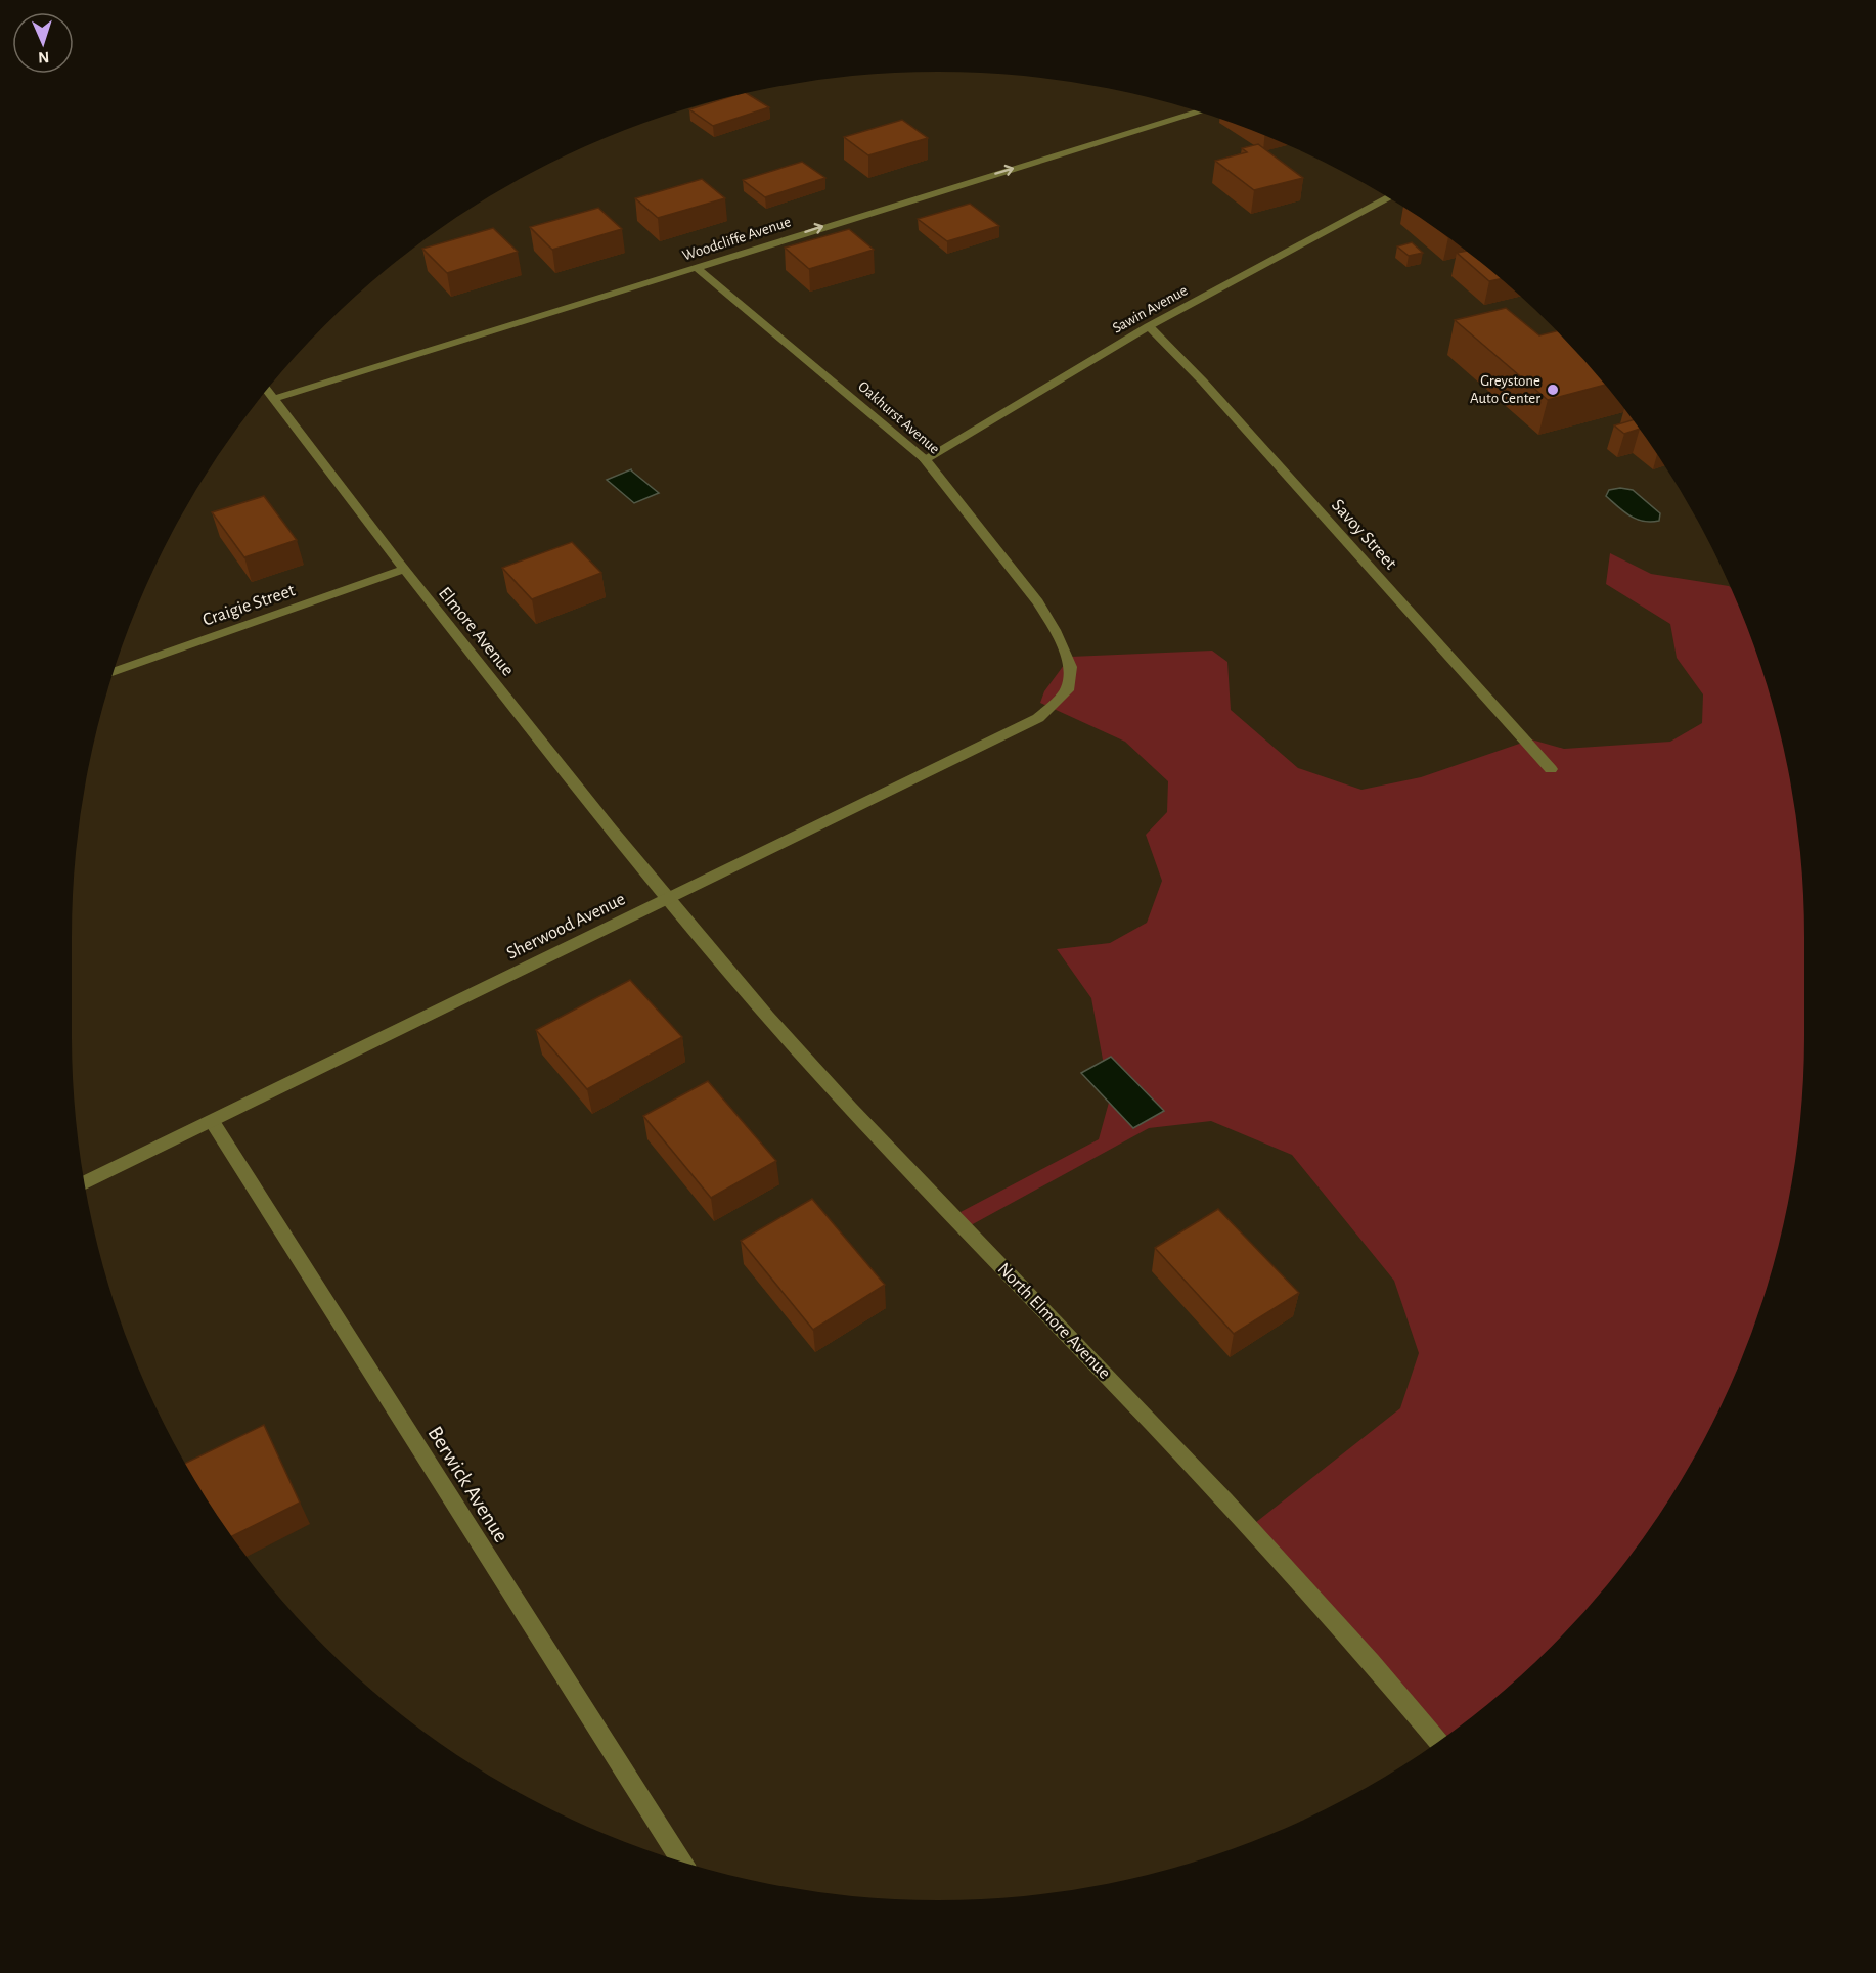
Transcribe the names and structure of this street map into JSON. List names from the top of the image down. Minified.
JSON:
{"streets":{"street":["Woodcliffe Avenue","Sawin Avenue","Oakhurst Avenue","Savoy Street","Craigie Street","Elmore Avenue","Sherwood Avenue","North Elmore Avenue","Berwick Avenue"]},"crossings":[["Woodcliffe Avenue","Oakhurst Avenue"],["Woodcliffe Avenue","Elmore Avenue"],["Sawin Avenue","Oakhurst Avenue"],["Sawin Avenue","Savoy Street"],["Oakhurst Avenue","Sherwood Avenue"],["Craigie Street","Elmore Avenue"],["Elmore Avenue","Sherwood Avenue"],["Elmore Avenue","North Elmore Avenue"],["Sherwood Avenue","North Elmore Avenue"],["Sherwood Avenue","Berwick Avenue"]],"one_way":["Woodcliffe Avenue"],"places":["Greystone Auto Center"],"north":"bottom"}
